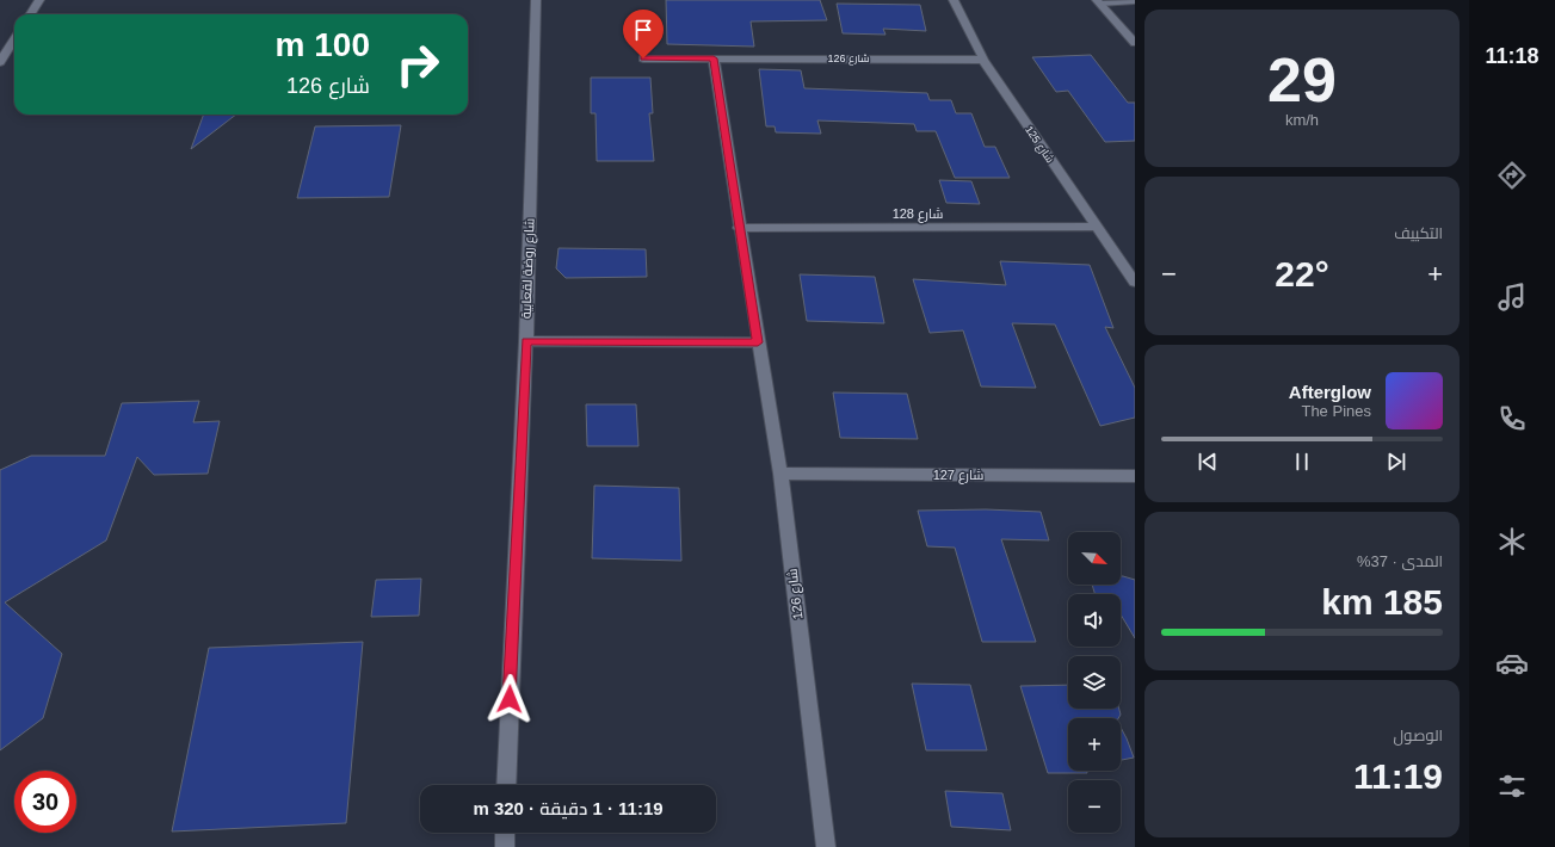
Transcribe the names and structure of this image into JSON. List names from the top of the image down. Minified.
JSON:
{"streets":{"street":["شارع 126","شارع 125","شارع 128","شارع روضة لقعابية","شارع 127"]},"crossings":[["شارع 126","شارع 125"],["شارع 126","شارع 128"],["شارع 126","شارع 127"],["شارع 125","شارع 128"]],"north":"bottom right","page":{"tabs":"11:18","tile":[["29","km/h"],"التكييف",["المدى · 37%","185 km"],["الوصول","11:19"]],"turn":["100 m","شارع 126"],"heat":["−","22°","+"],"song":["Afterglow","The Pines"],"map_buttons":["+","−"],"limit":"30","trip":"11:19 · 1 دقيقة · 320 m"}}
